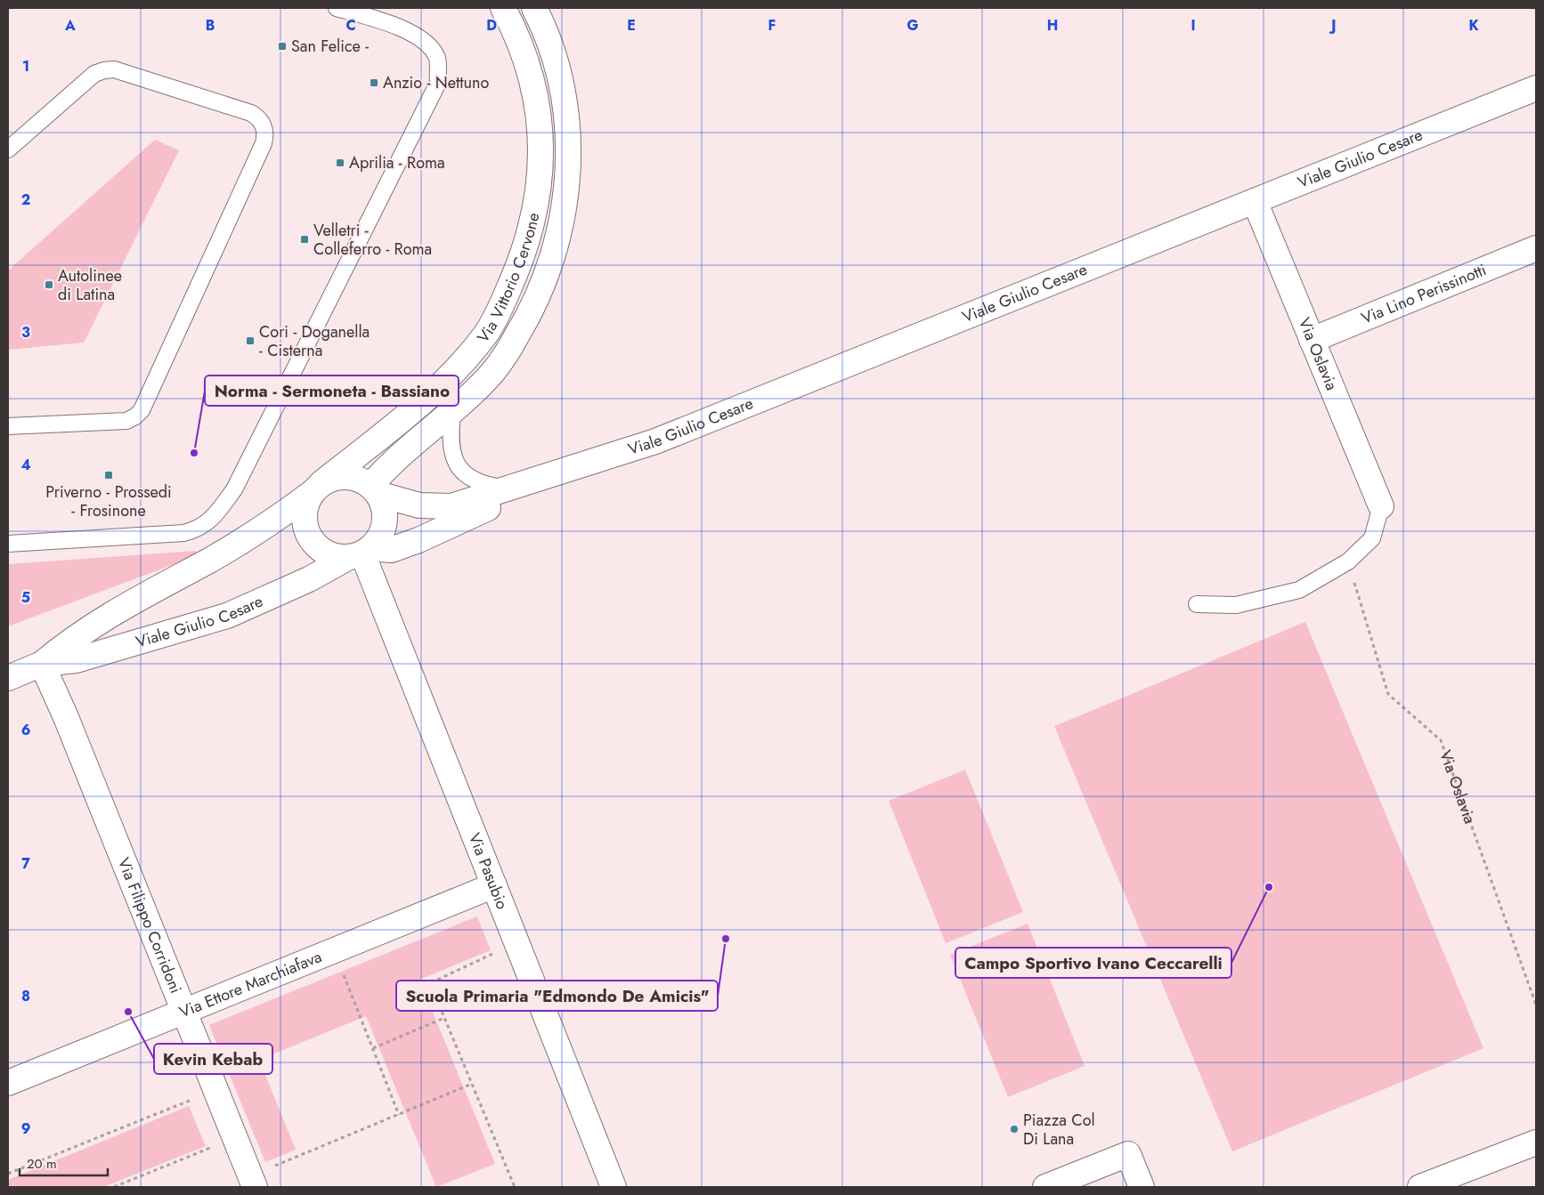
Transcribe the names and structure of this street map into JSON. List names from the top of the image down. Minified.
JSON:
{"streets":{"street":["Viale Giulio Cesare","Via Vittorio Cervone","Via Lino Perissinotti","Via Oslavia","Via Pasubio","Via Filippo Corridoni","Via Ettore Marchiafava"]},"crossings":[["Viale Giulio Cesare","Via Vittorio Cervone"],["Viale Giulio Cesare","Via Oslavia"],["Viale Giulio Cesare","Via Pasubio"],["Viale Giulio Cesare","Via Filippo Corridoni"],["Via Vittorio Cervone","Via Pasubio"],["Via Lino Perissinotti","Via Oslavia"],["Via Pasubio","Via Ettore Marchiafava"],["Via Filippo Corridoni","Via Ettore Marchiafava"]],"places":{"transit":["San Felice -","Anzio - Nettuno","Aprilia - Roma","Velletri - Colleferro - Roma","Autolinee di Latina","Cori - Doganella - Cisterna","Priverno - Prossedi - Frosinone"],"other":["Norma - Sermoneta - Bassiano","Campo Sportivo Ivano Ceccarelli","Scuola Primaria \"Edmondo De Amicis\"","Kevin Kebab","Piazza Col Di Lana"]},"scale_bar":"20 m","grid":{"columns":["A","B","C","D","E","F","G","H","I","J","K"],"rows":["1","2","3","4","5","6","7","8","9"]}}
